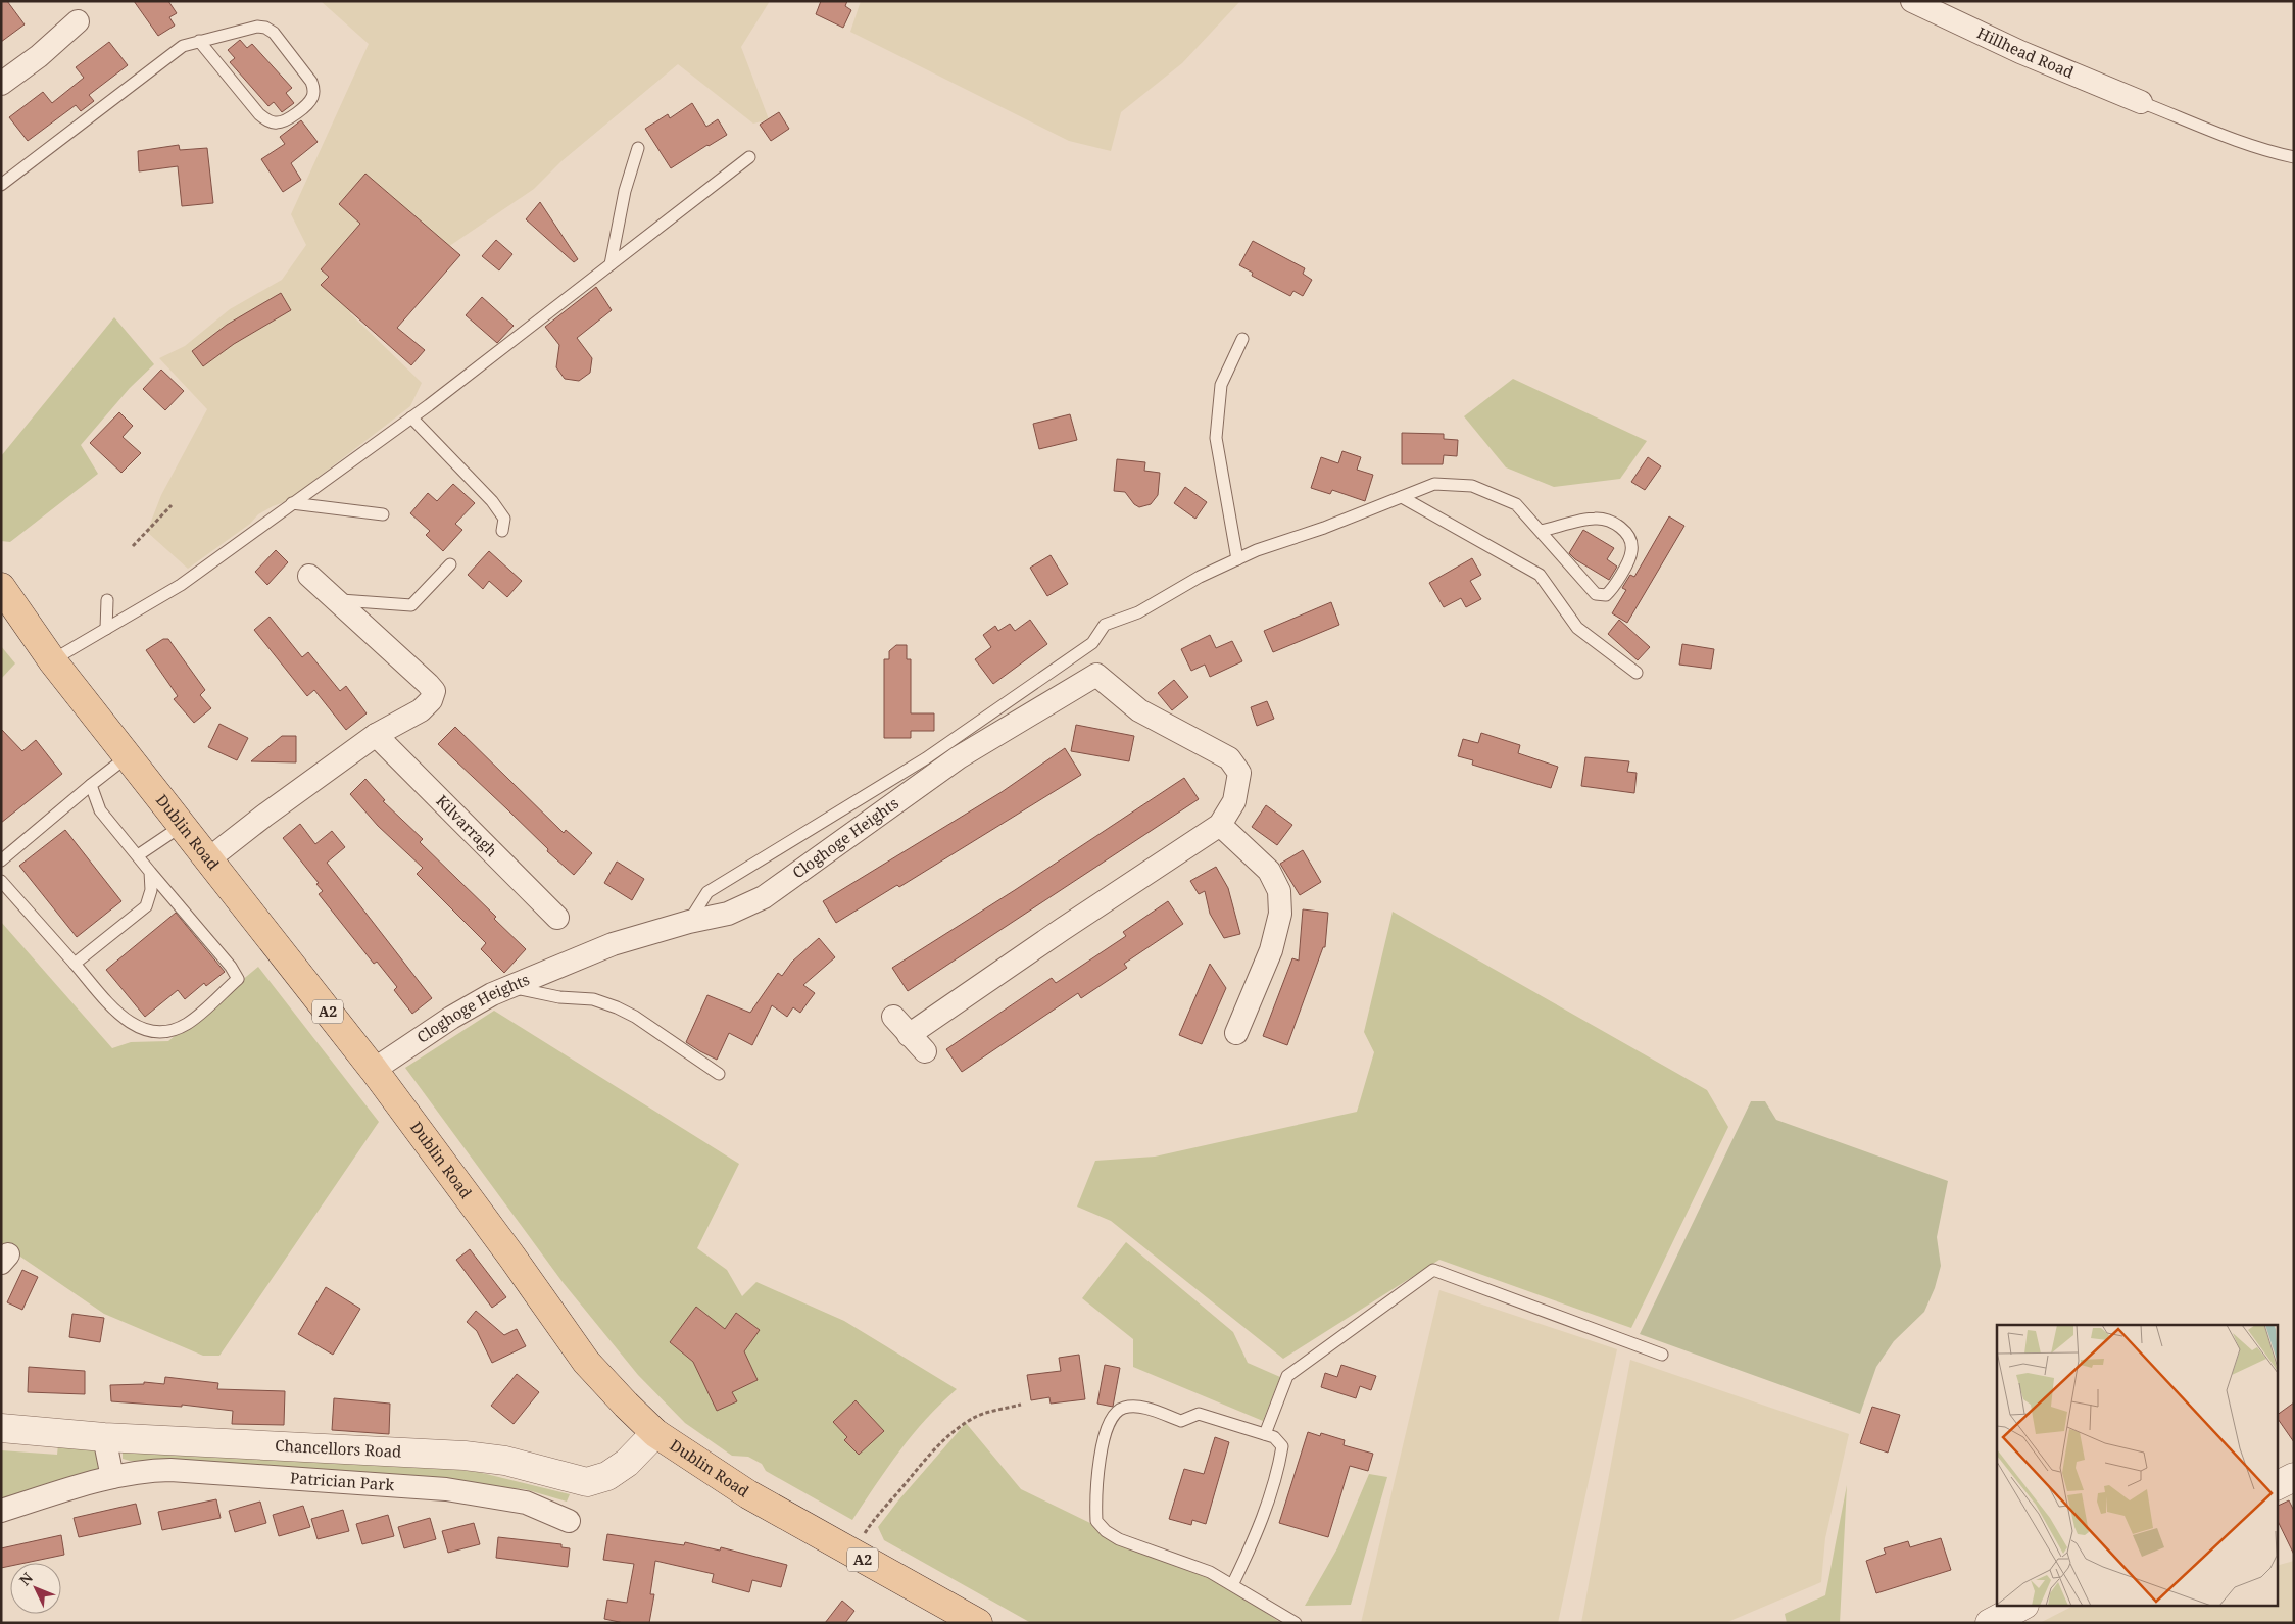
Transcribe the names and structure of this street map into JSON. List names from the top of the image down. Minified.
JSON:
{"streets":{"main road":["Dublin Road","A2"],"street":["Hillhead Road","Kilvarragh","Cloghoge Heights","Chancellors Road","Patrician Park"]},"crossings":[["Dublin Road","Cloghoge Heights"],["Dublin Road","Chancellors Road"]],"north":"top left"}
